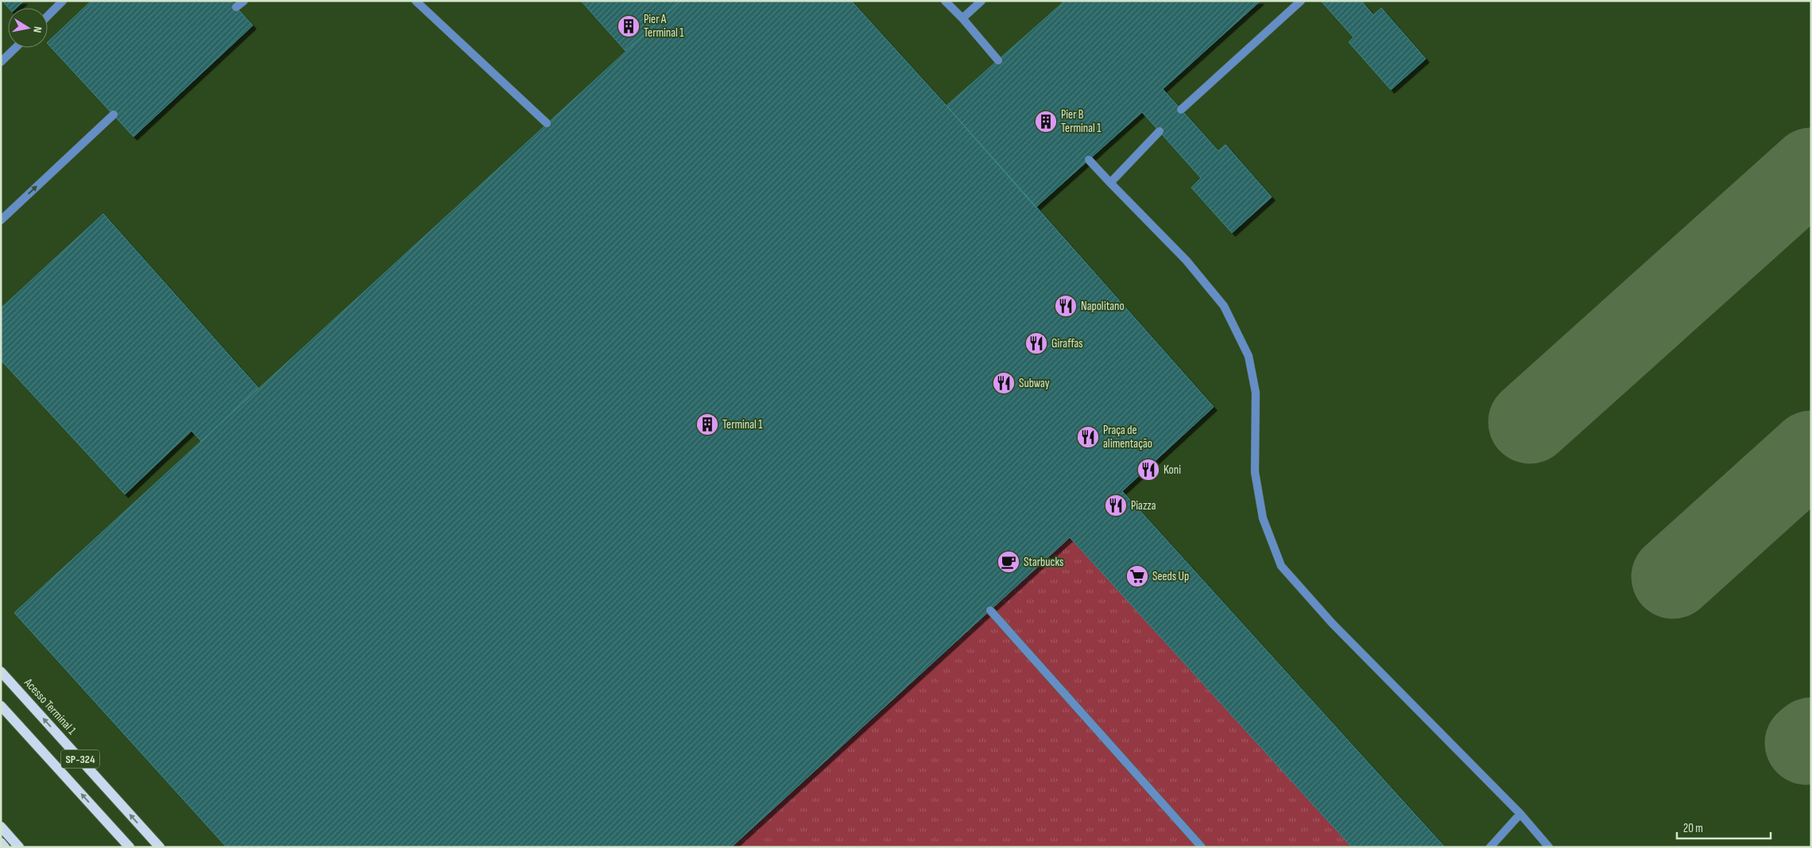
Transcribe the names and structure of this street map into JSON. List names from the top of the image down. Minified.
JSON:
{"streets":{"main road":["Acesso Terminal 1","SP-324"]},"places":{"building":["Pier A Terminal 1","Pier B Terminal 1","Terminal 1"],"restaurant":["Napolitano","Giraffas","Subway","Praça de alimentação","Koni","Piazza"],"cafe":["Starbucks"],"supermarket":["Seeds Up"]},"scale_bar":"20 m","north":"right"}
